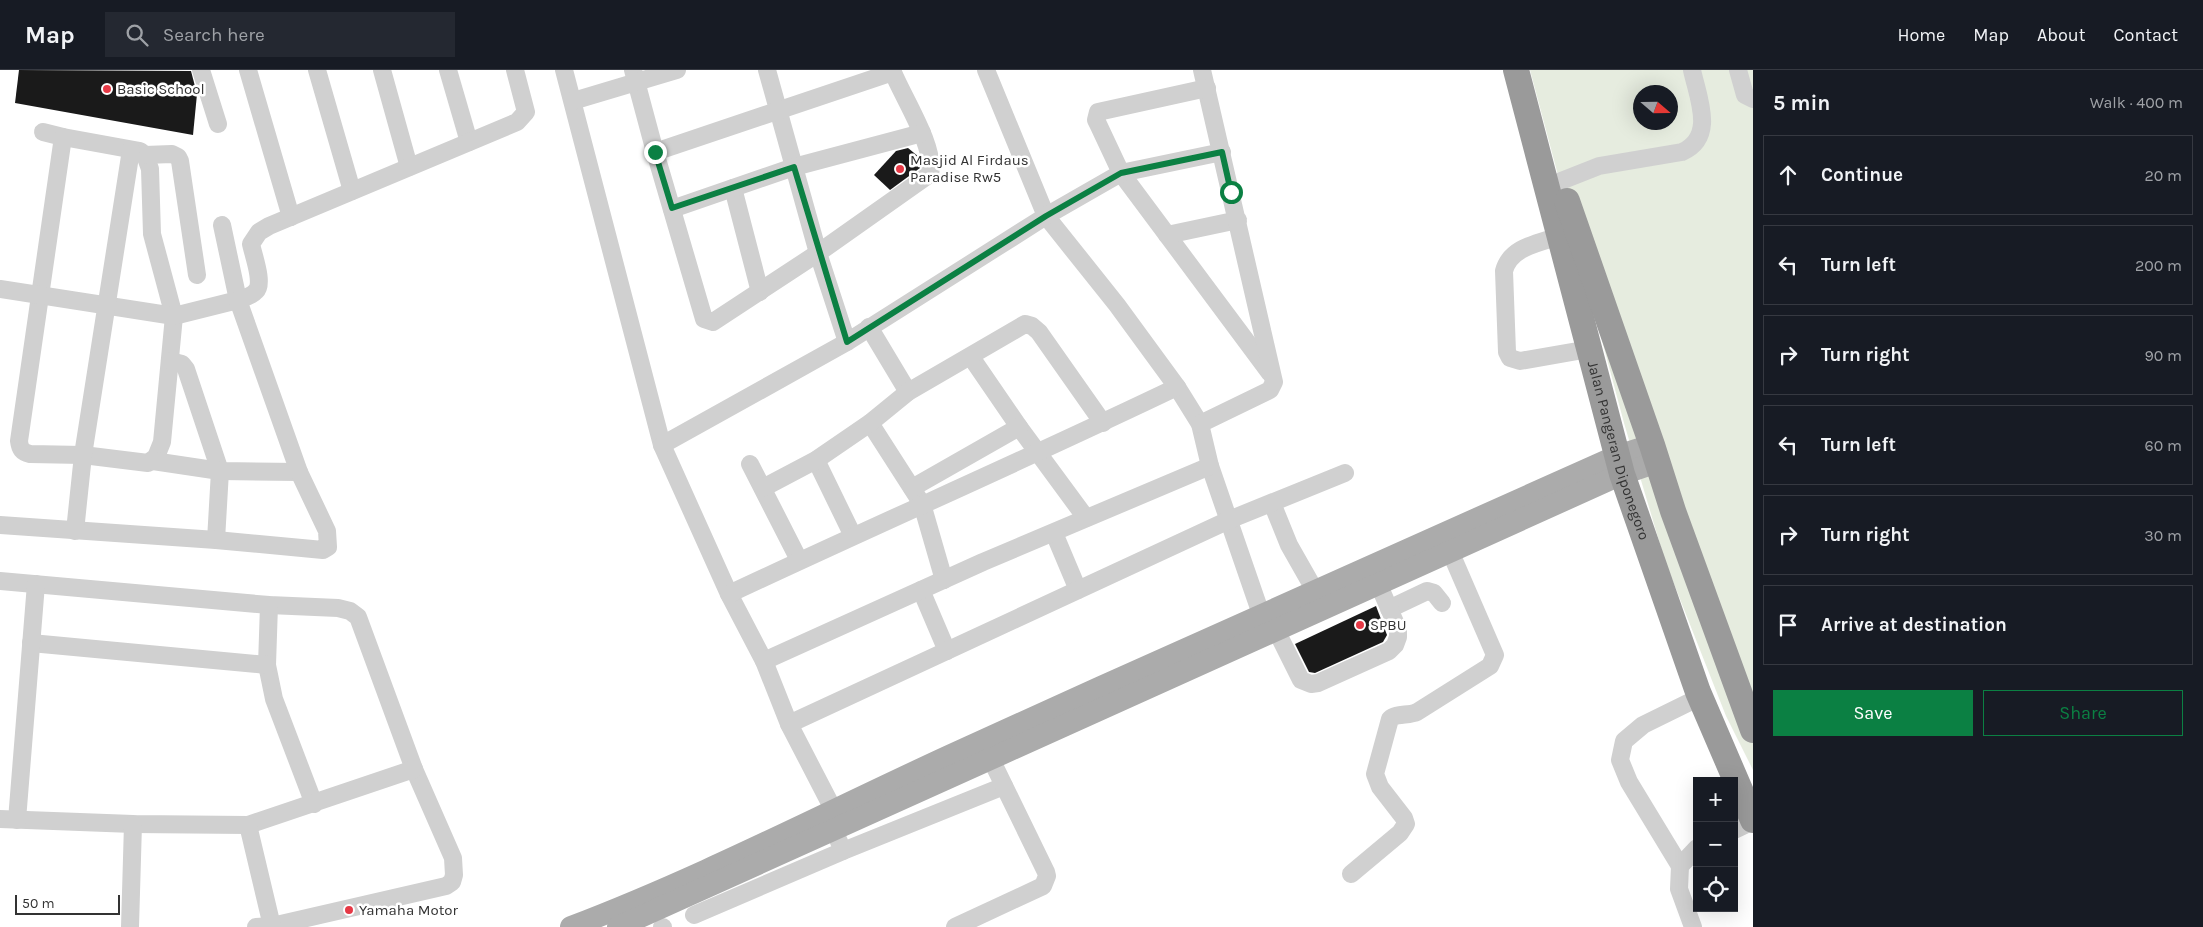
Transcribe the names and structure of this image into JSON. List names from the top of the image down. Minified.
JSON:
{"streets":{"highway":["Jalan Pangeran Diponegoro"]},"places":["Basic School","Masjid Al Firdaus Paradise Rw5","SPBU","Yamaha Motor"],"scale_bar":"50 m","north":"right","page":{"header":"Map","search":"Search here","nav":["Home","Map","About","Contact"],"heading":["5 min","Walk · 400 m"],"list":[["Continue","20 m"],["Turn left","200 m"],["Turn right","90 m"],["Turn left","60 m"],["Turn right","30 m"],"Arrive at destination"],"buttons":["Save","Share"],"map_buttons":["+","−"],"scale":"50 m"}}
